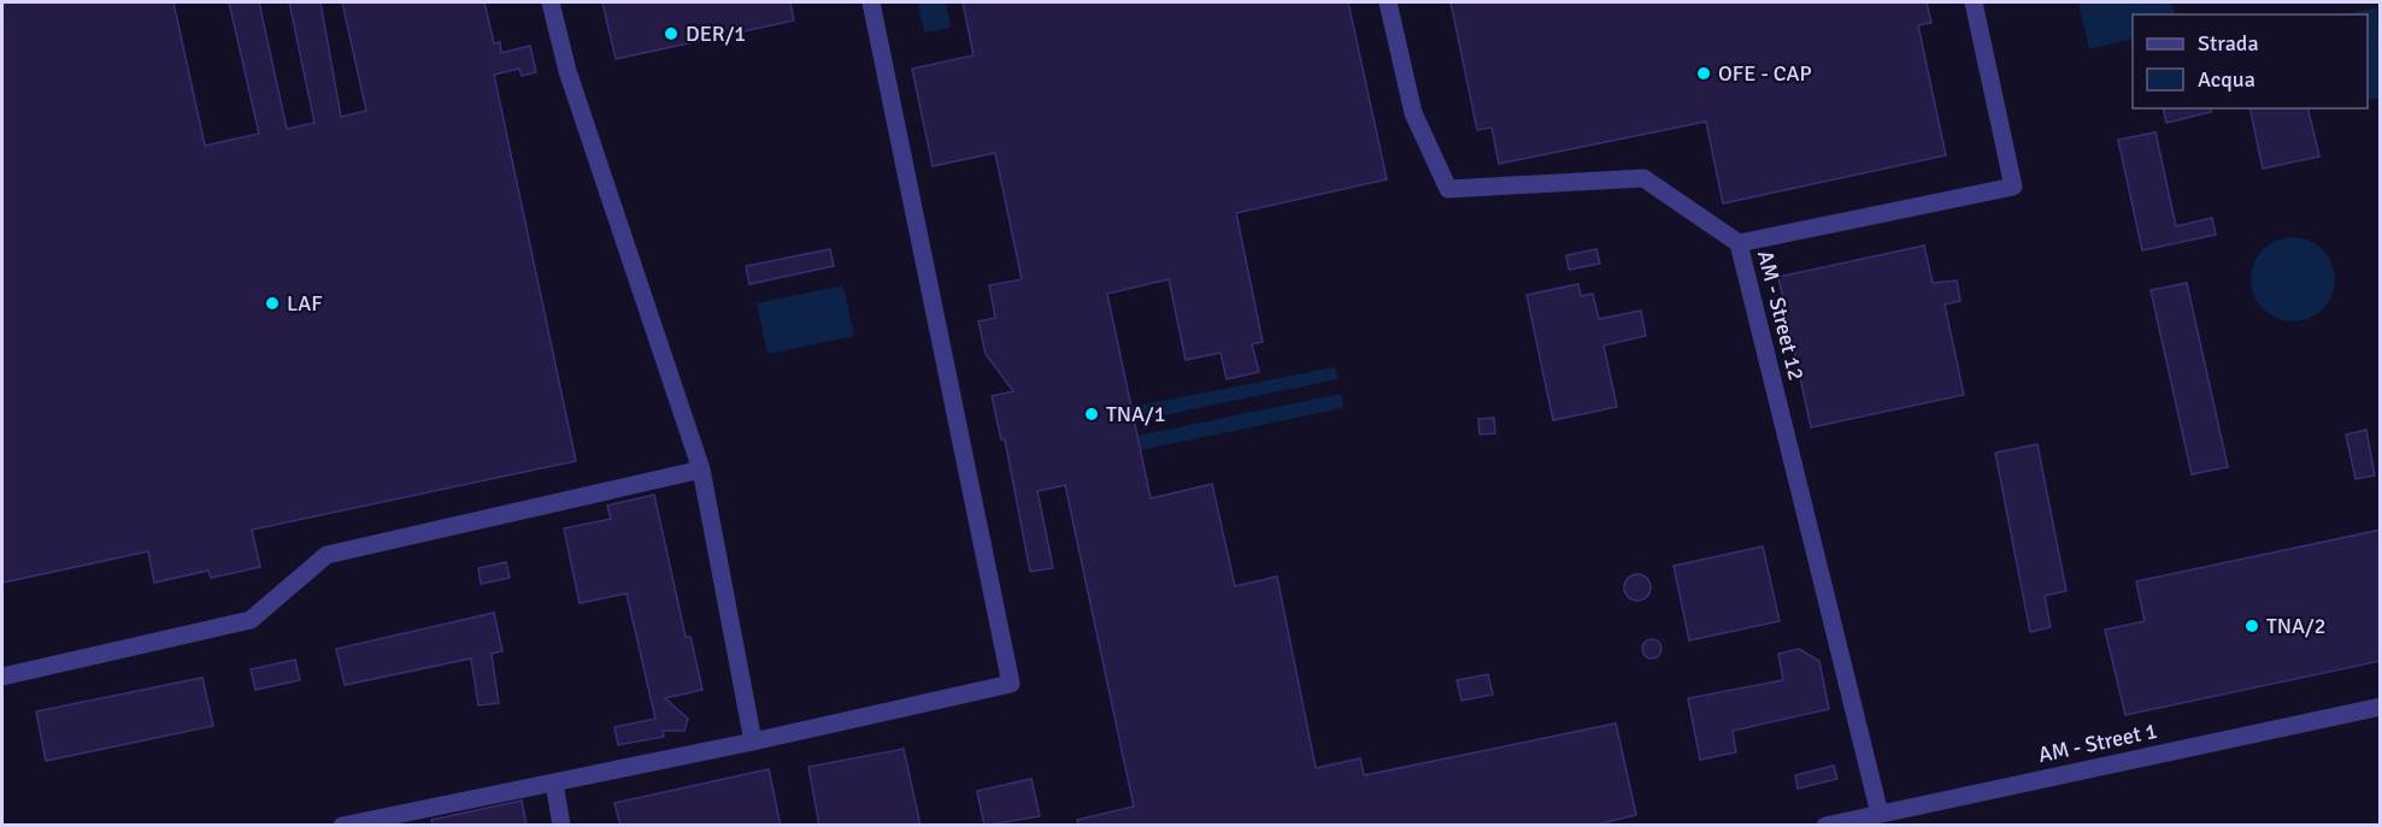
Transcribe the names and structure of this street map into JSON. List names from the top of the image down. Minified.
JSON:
{"streets":{"lane":["AM - Street 12","AM - Street 1"]},"crossings":[["AM - Street 12","AM - Street 1"]],"places":["DER/1","OFE - CAP","LAF","TNA/1","TNA/2"],"legend":["Strada","Acqua"]}
